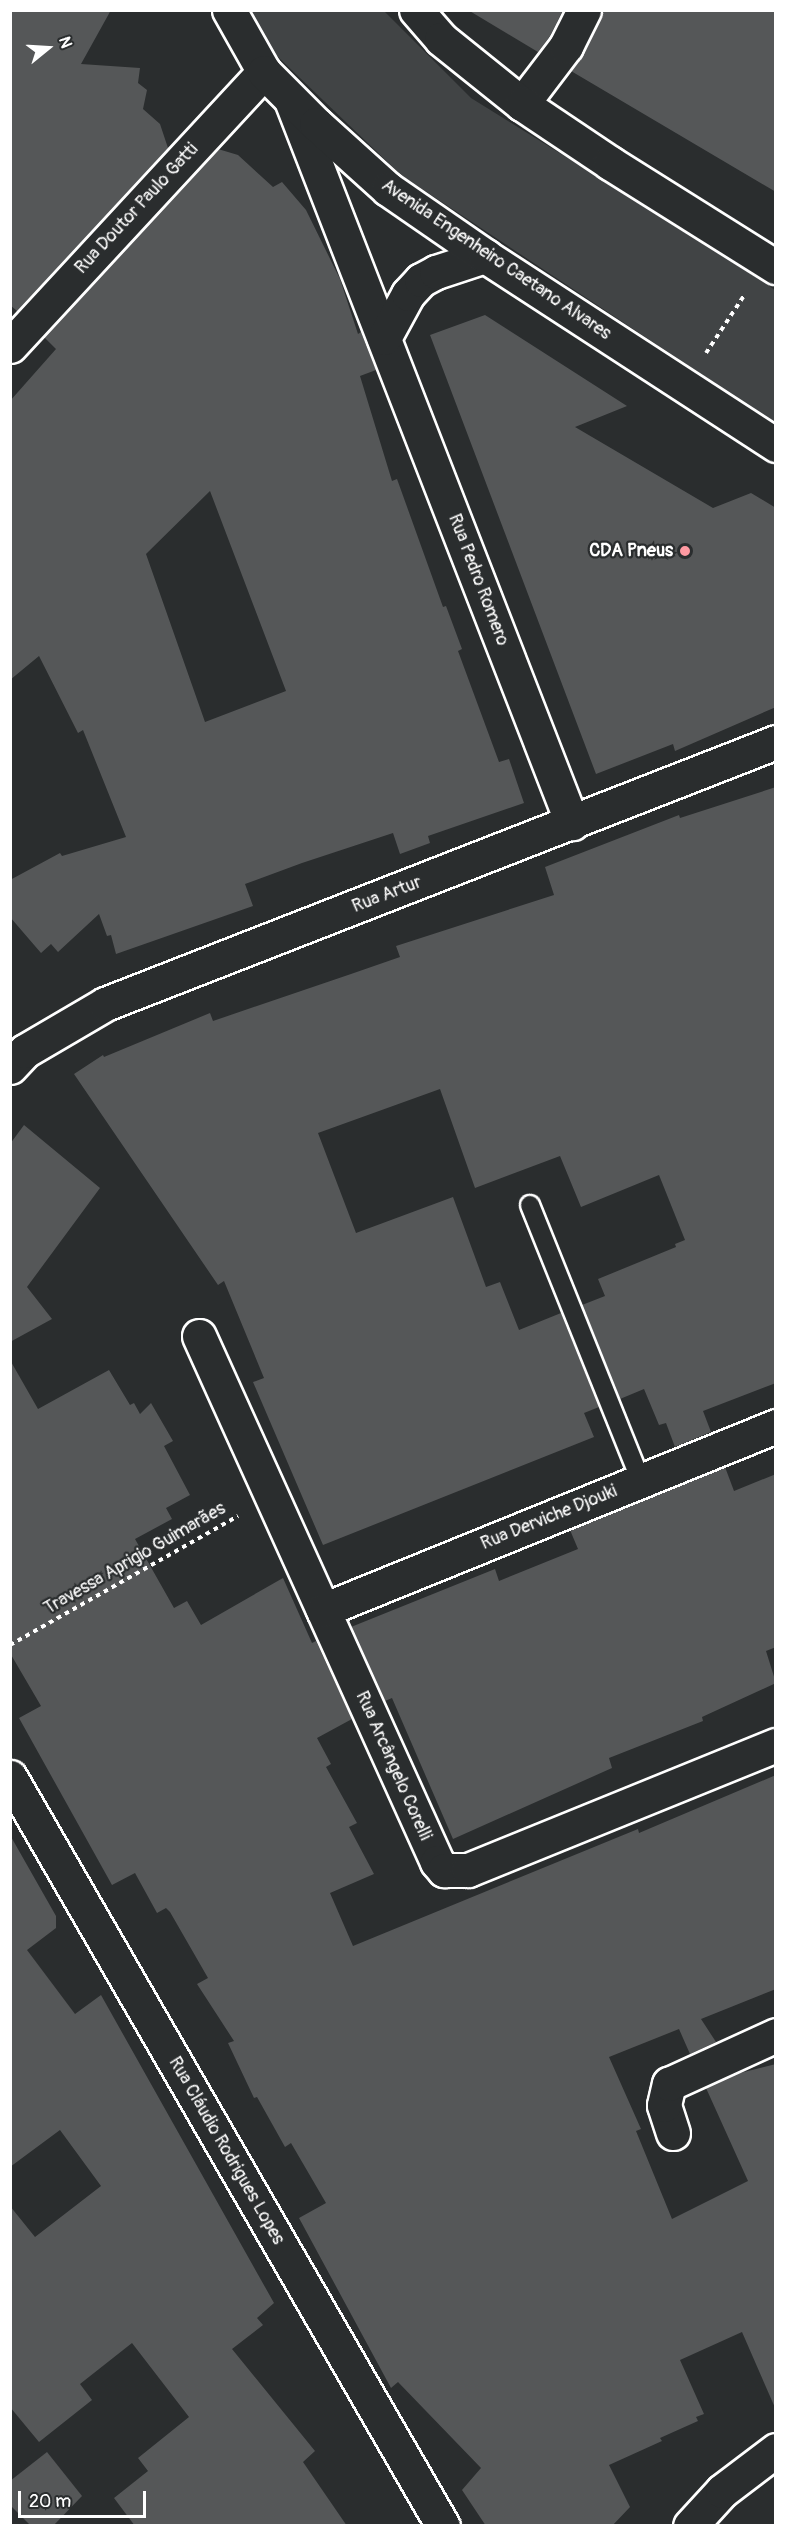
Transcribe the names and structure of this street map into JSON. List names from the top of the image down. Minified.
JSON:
{"streets":{"street":["Rua Doutor Paulo Gatti","Avenida Engenheiro Caetano Alvares","Rua Pedro Romero","Rua Artur","Rua Derviche Djouki","Rua Arcângelo Corelli","Rua Cláudio Rodrigues Lopes"],"path":["Travessa Aprigio Guimarães"]},"crossings":[["Rua Doutor Paulo Gatti","Avenida Engenheiro Caetano Alvares"],["Avenida Engenheiro Caetano Alvares","Rua Pedro Romero"],["Rua Pedro Romero","Rua Artur"],["Rua Derviche Djouki","Rua Arcângelo Corelli"],["Travessa Aprigio Guimarães","Rua Arcângelo Corelli"]],"places":["CDA Pneus"],"scale_bar":"20 m","north":"right"}
